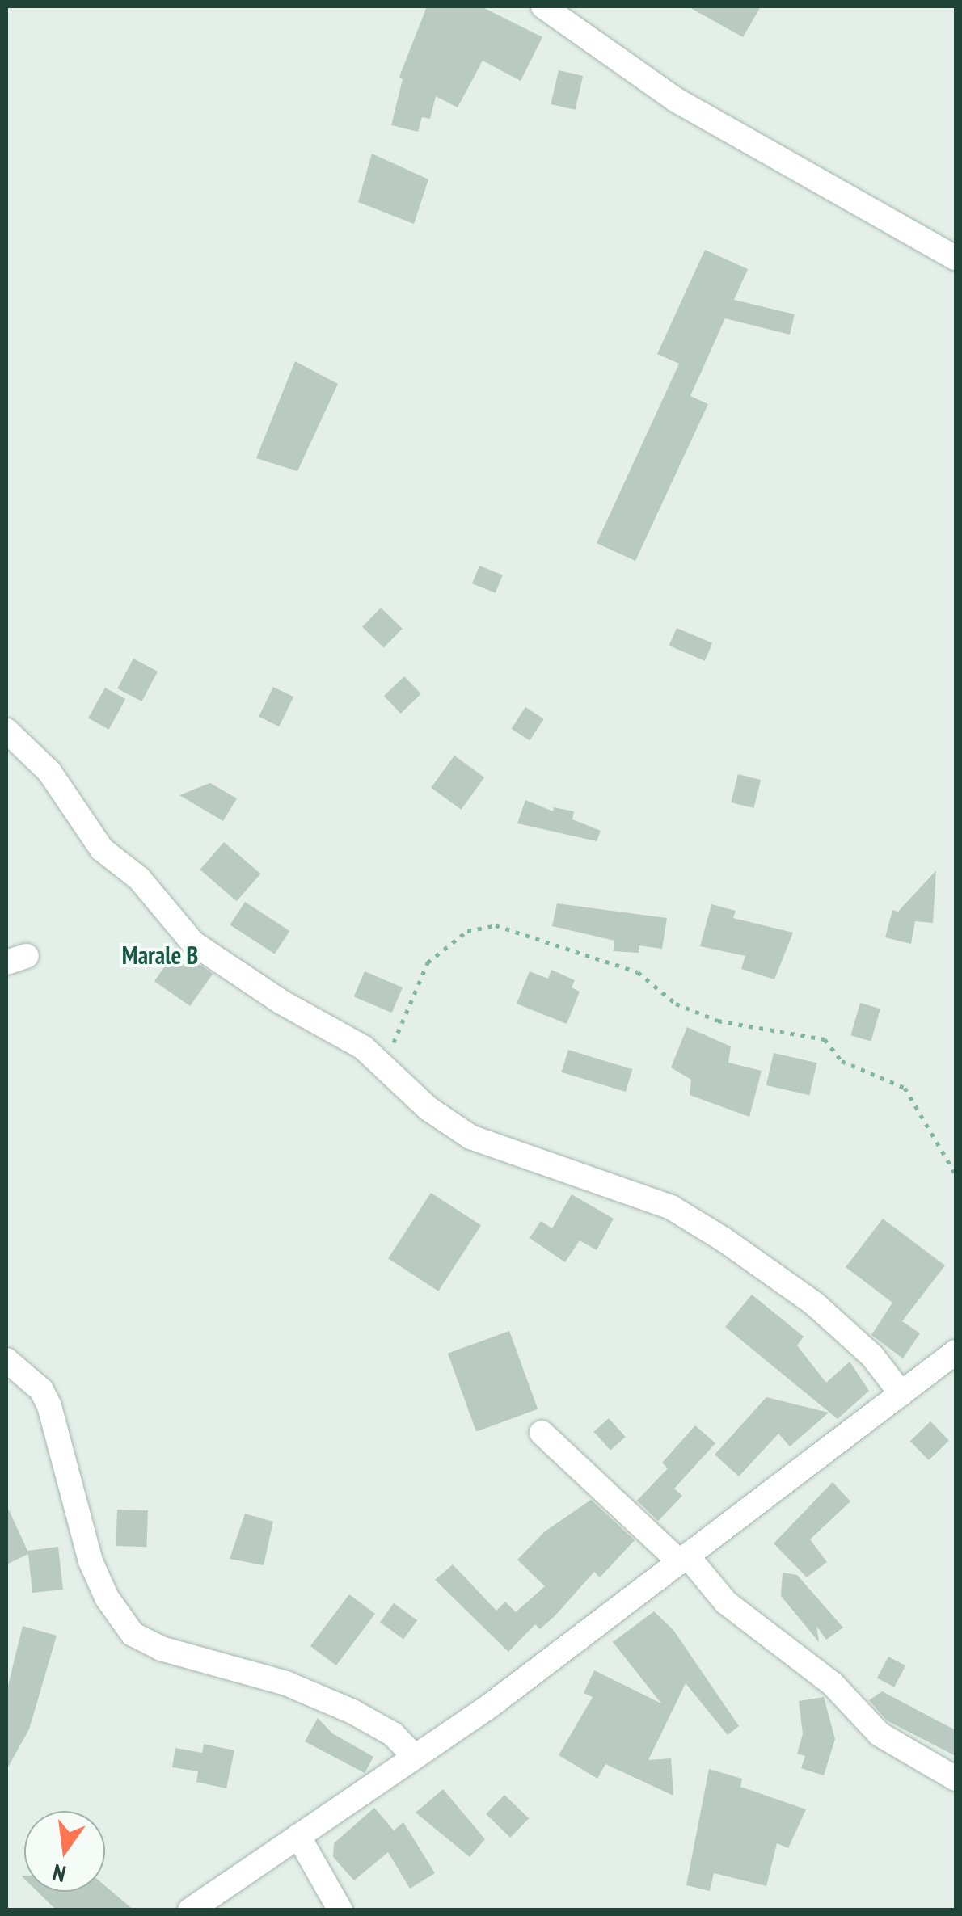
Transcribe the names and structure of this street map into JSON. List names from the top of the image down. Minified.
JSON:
{"districts":["Marale B"],"north":"bottom"}
